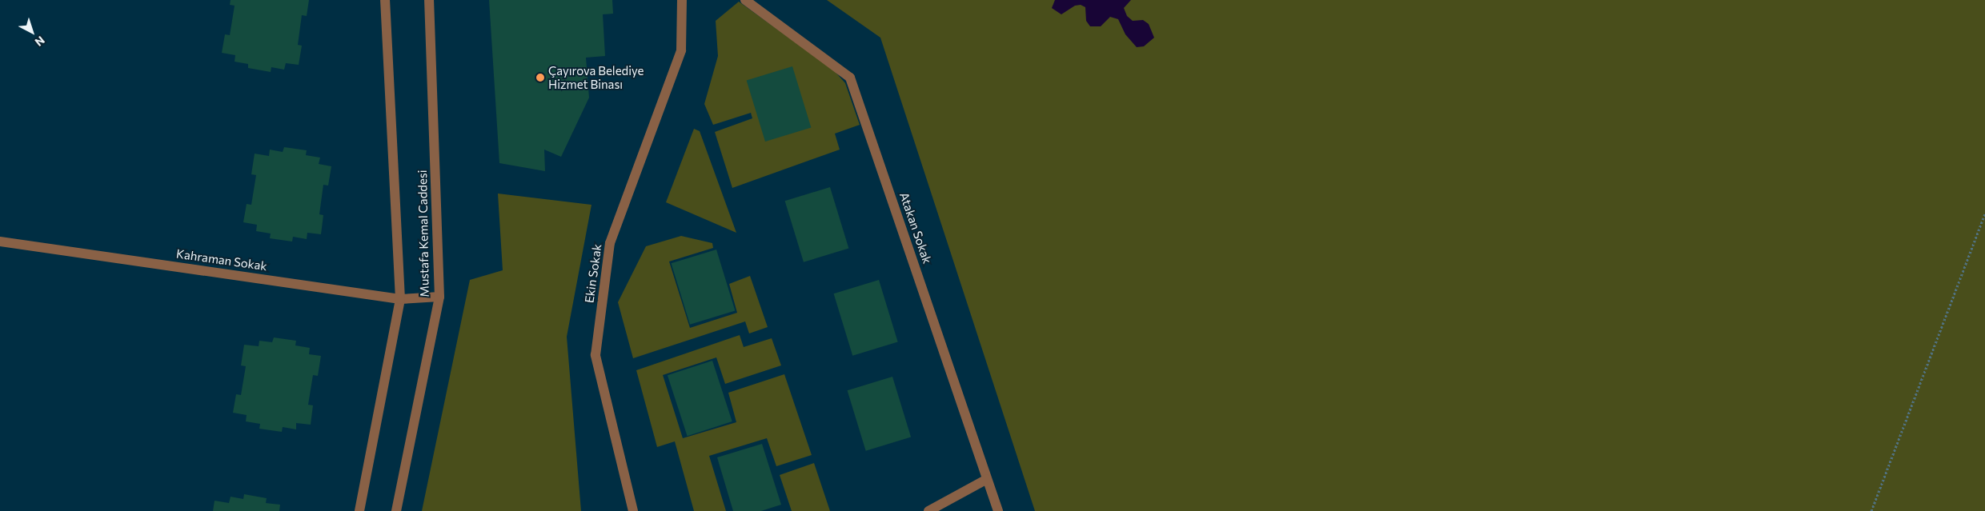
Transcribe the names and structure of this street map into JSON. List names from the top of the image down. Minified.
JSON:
{"streets":{"street":["Atakan Sokak","Mustafa Kemal Caddesi","Kahraman Sokak","Ekin Sokak"]},"crossings":[["Mustafa Kemal Caddesi","Kahraman Sokak"]],"places":["Çayırova Belediye Hizmet Binası"],"north":"bottom right"}
